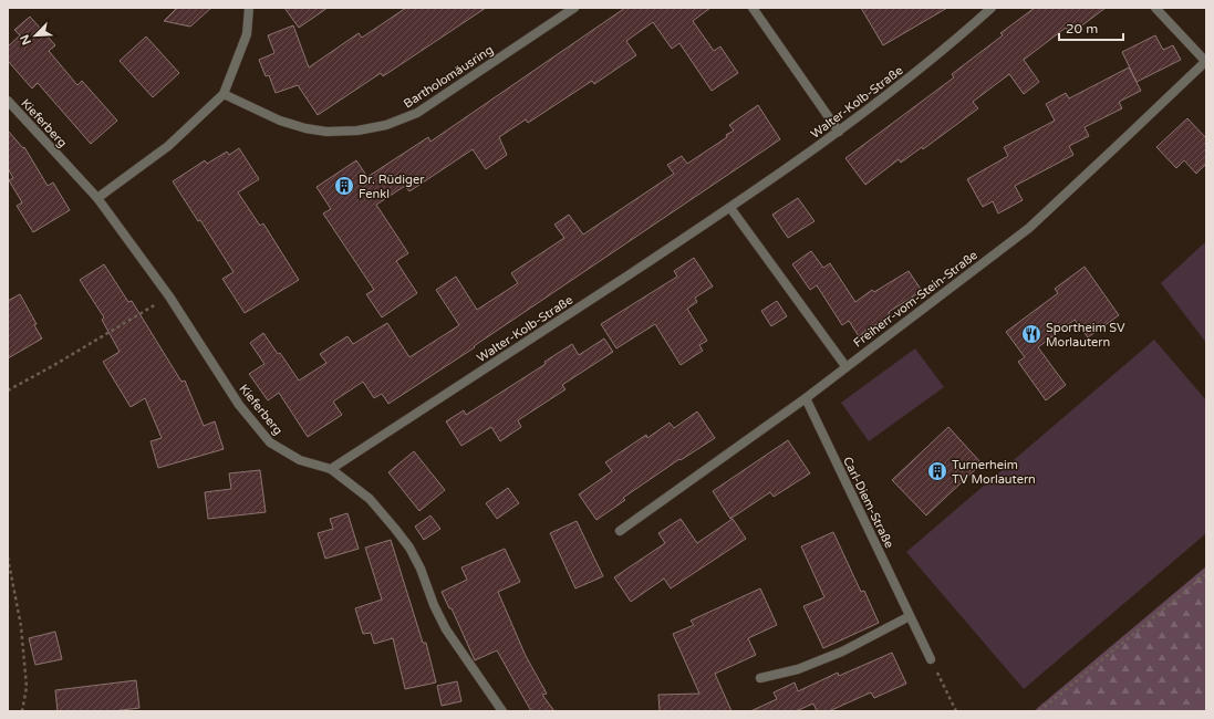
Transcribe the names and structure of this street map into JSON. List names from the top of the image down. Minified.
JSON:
{"streets":{"street":["Bartholomäusring","Walter-Kolb-Straße","Kieferberg","Freiherr-vom-Stein-Straße","Carl-Diem-Straße"]},"crossings":[["Walter-Kolb-Straße","Kieferberg"],["Freiherr-vom-Stein-Straße","Carl-Diem-Straße"]],"places":{"building":["Dr. Rüdiger Fenkl","Turnerheim TV Morlautern"],"restaurant":["Sportheim SV Morlautern"]},"scale_bar":"20 m","north":"bottom left"}
